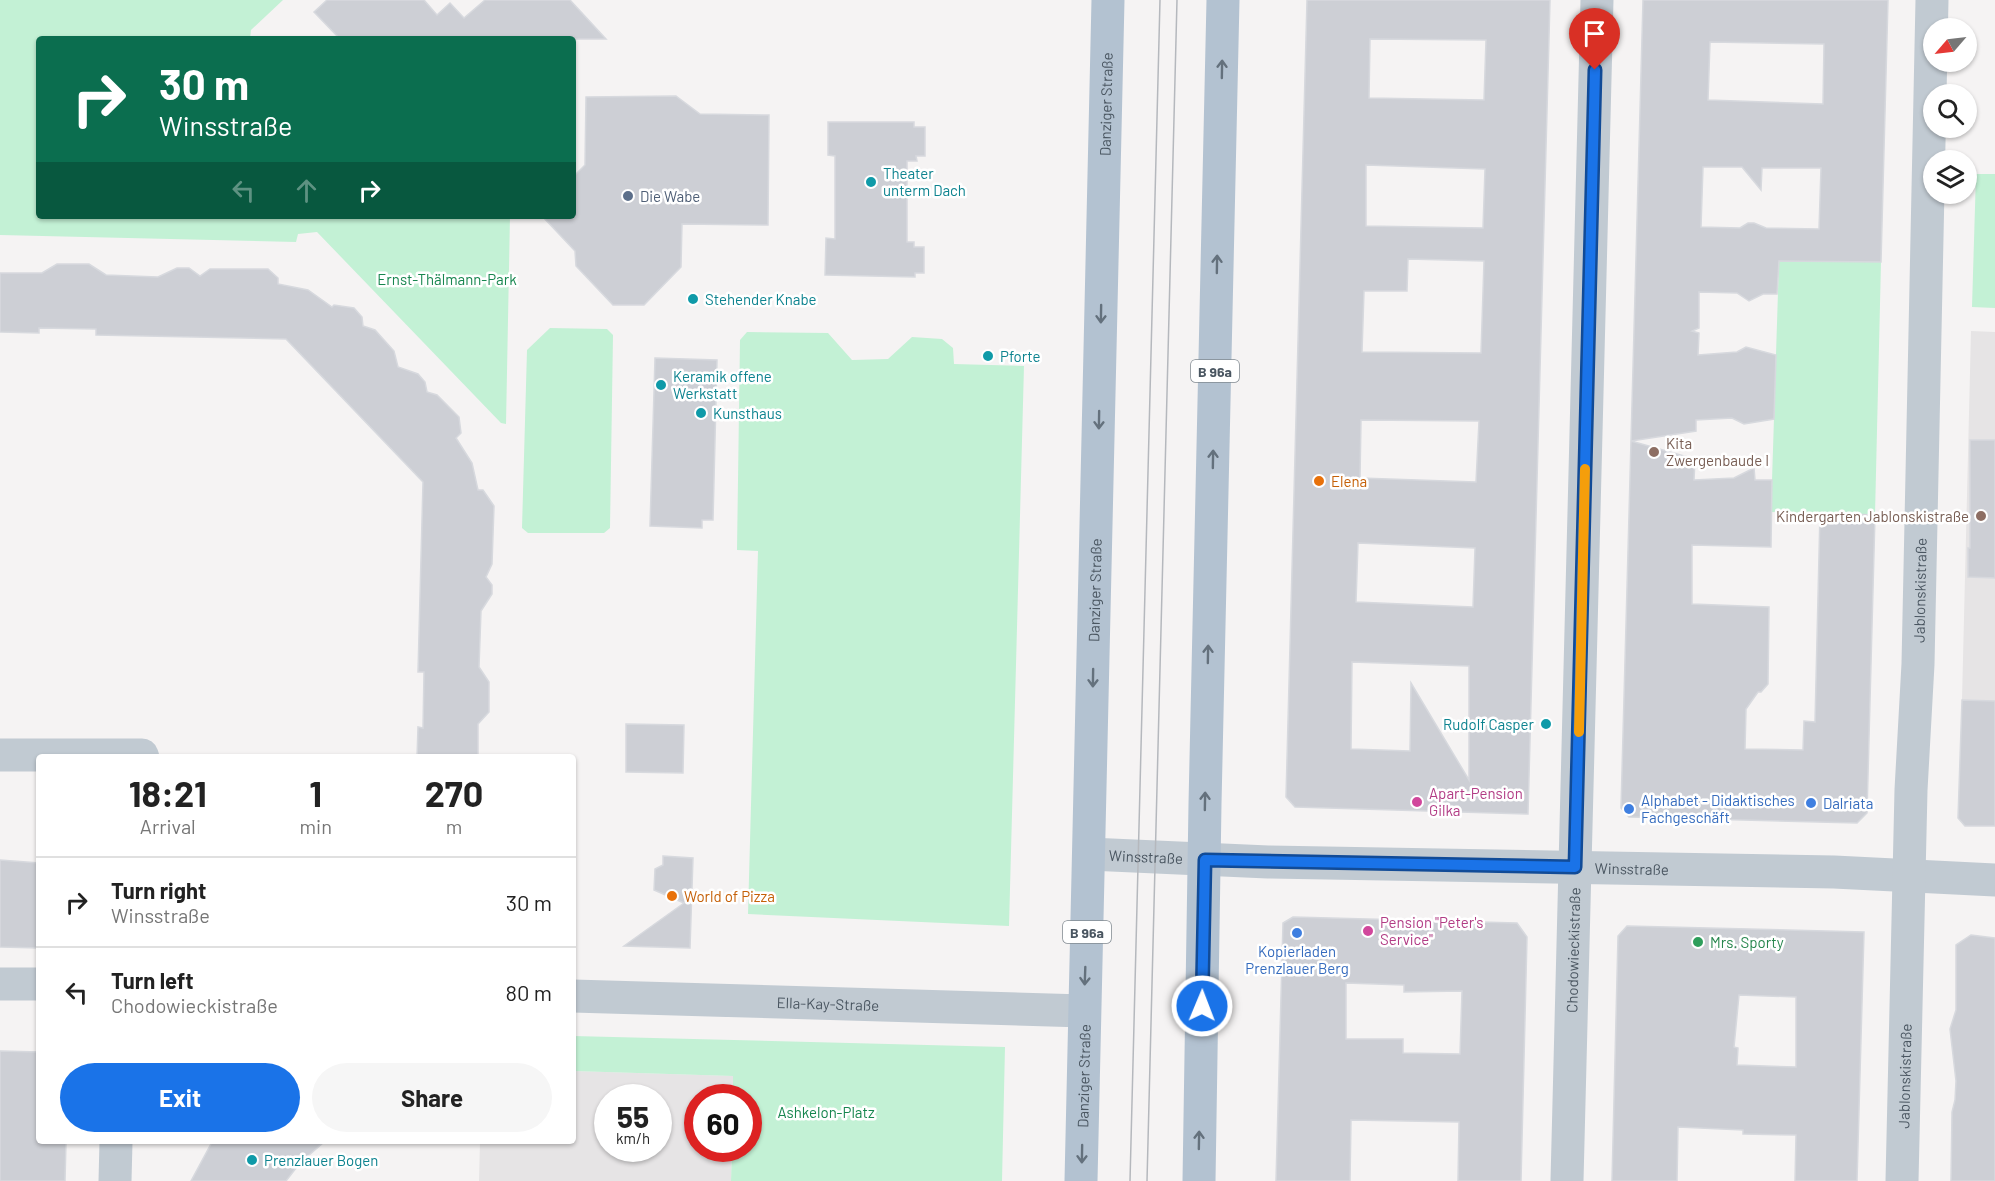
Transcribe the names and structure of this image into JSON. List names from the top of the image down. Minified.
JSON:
{"streets":{"main road":["Danziger Straße","B 96a"],"street":["Jablonskistraße","Winsstraße","Chodowieckistraße","Ella-Kay-Straße"]},"crossings":[["Danziger Straße","Winsstraße"],["Danziger Straße","Ella-Kay-Straße"],["B 96a","Winsstraße"],["Jablonskistraße","Winsstraße"],["Winsstraße","Chodowieckistraße"]],"parks":["Ernst-Thälmann-Park","Ashkelon-Platz"],"places":["Theater unterm Dach","Die Wabe","Stehender Knabe","Pforte","Keramik offene Werkstatt","Kunsthaus","Kita Zwergenbaude I","Elena","Kindergarten Jablonskistraße","Rudolf Casper","Apart-Pension Gilka","Dalriata","Alphabet - Didaktisches Fachgeschäft","World of Pizza","Pension \"Peter's Service\"","Kopierladen Prenzlauer Berg","Mrs. Sporty","Prenzlauer Bogen"],"north":"bottom left","page":{"turn":["30 m","Winsstraße"],"eta":["18:21","Arrival","1","min","270","m"],"list":[{"name":"Turn right","note":"Winsstraße","value":"30 m"},{"name":"Turn left","note":"Chodowieckistraße","value":"80 m"}],"buttons":["Exit","Share"],"speed":"55 km/h","limit":"60"}}
